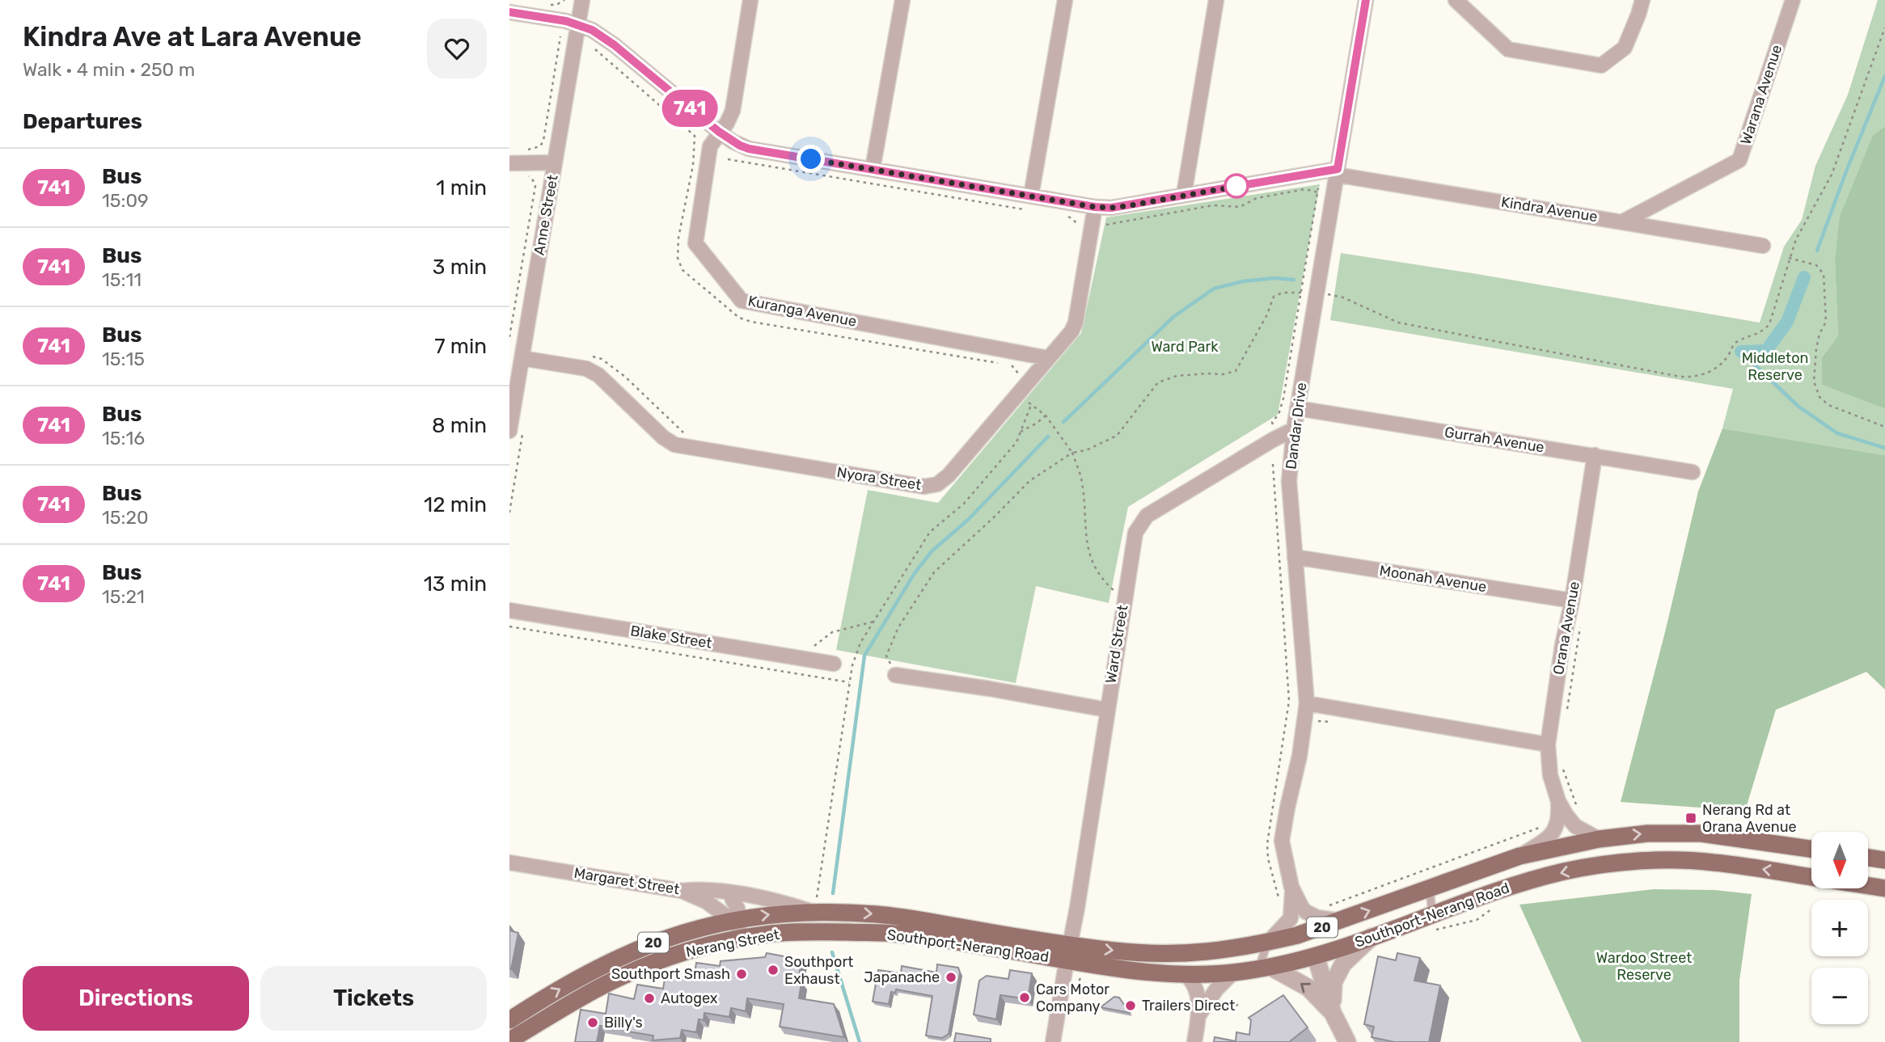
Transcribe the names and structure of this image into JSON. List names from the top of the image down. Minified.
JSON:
{"streets":{"main road":["Southport-Nerang Road","20","Nerang Street"],"street":["Warana Avenue","Kindra Avenue","Anne Street","Kuranga Avenue","Dandar Drive","Gurrah Avenue","Nyora Street","Moonah Avenue","Orana Avenue","Blake Street","Ward Street","Margaret Street"]},"crossings":[["Warana Avenue","Kindra Avenue"],["Kindra Avenue","Anne Street"],["Kindra Avenue","Kuranga Avenue"],["Kindra Avenue","Dandar Drive"],["Kindra Avenue","Nyora Street"],["Anne Street","Nyora Street"],["Kuranga Avenue","Nyora Street"],["Dandar Drive","Gurrah Avenue"],["Dandar Drive","Moonah Avenue"],["Dandar Drive","Ward Street"],["Dandar Drive","Southport-Nerang Road"],["Gurrah Avenue","Orana Avenue"],["Moonah Avenue","Orana Avenue"],["Orana Avenue","Southport-Nerang Road"],["Ward Street","Southport-Nerang Road"],["Margaret Street","Southport-Nerang Road"],["Margaret Street","Nerang Street"],["Southport-Nerang Road","Nerang Street"]],"parks":["Ward Park","Middleton Reserve","Wardoo Street Reserve"],"places":{"transit":["Nerang Rd at Orana Avenue"],"other":["Southport Exhaust","Southport Smash","Japanache","Cars Motor Company","Autogex","Trailers Direct","Billy's"]},"lines":["bus line 741"],"north":"bottom","page":{"heading":[["Kindra Ave at Lara Avenue","Walk · 4 min · 250 m"],"Departures"],"on_map":"741","list":[{"mark":"741","name":"Bus","note":"15:09","value":"1 min"},{"mark":"741","name":"Bus","note":"15:11","value":"3 min"},{"mark":"741","name":"Bus","note":"15:15","value":"7 min"},{"mark":"741","name":"Bus","note":"15:16","value":"8 min"},{"mark":"741","name":"Bus","note":"15:20","value":"12 min"},{"mark":"741","name":"Bus","note":"15:21","value":"13 min"}],"map_buttons":["+","−"],"buttons":["Directions","Tickets"]}}
